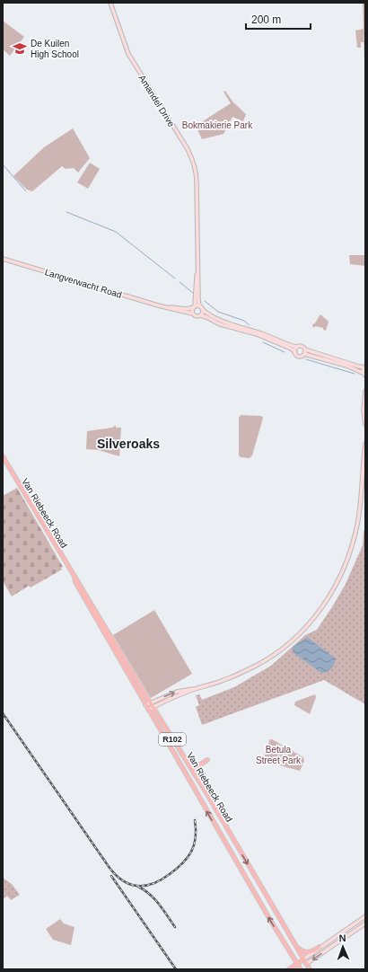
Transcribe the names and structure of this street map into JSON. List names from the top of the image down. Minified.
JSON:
{"streets":{"main road":["Van Riebeeck Road","R102"],"street":["Amandel Drive","Langverwacht Road"]},"crossings":[["Amandel Drive","Langverwacht Road"]],"districts":["Silveroaks"],"parks":["Bokmakierie Park","Betula Street Park"],"places":{"school or university":["De Kuilen High School"]},"scale_bar":"200 m","north":"top"}
